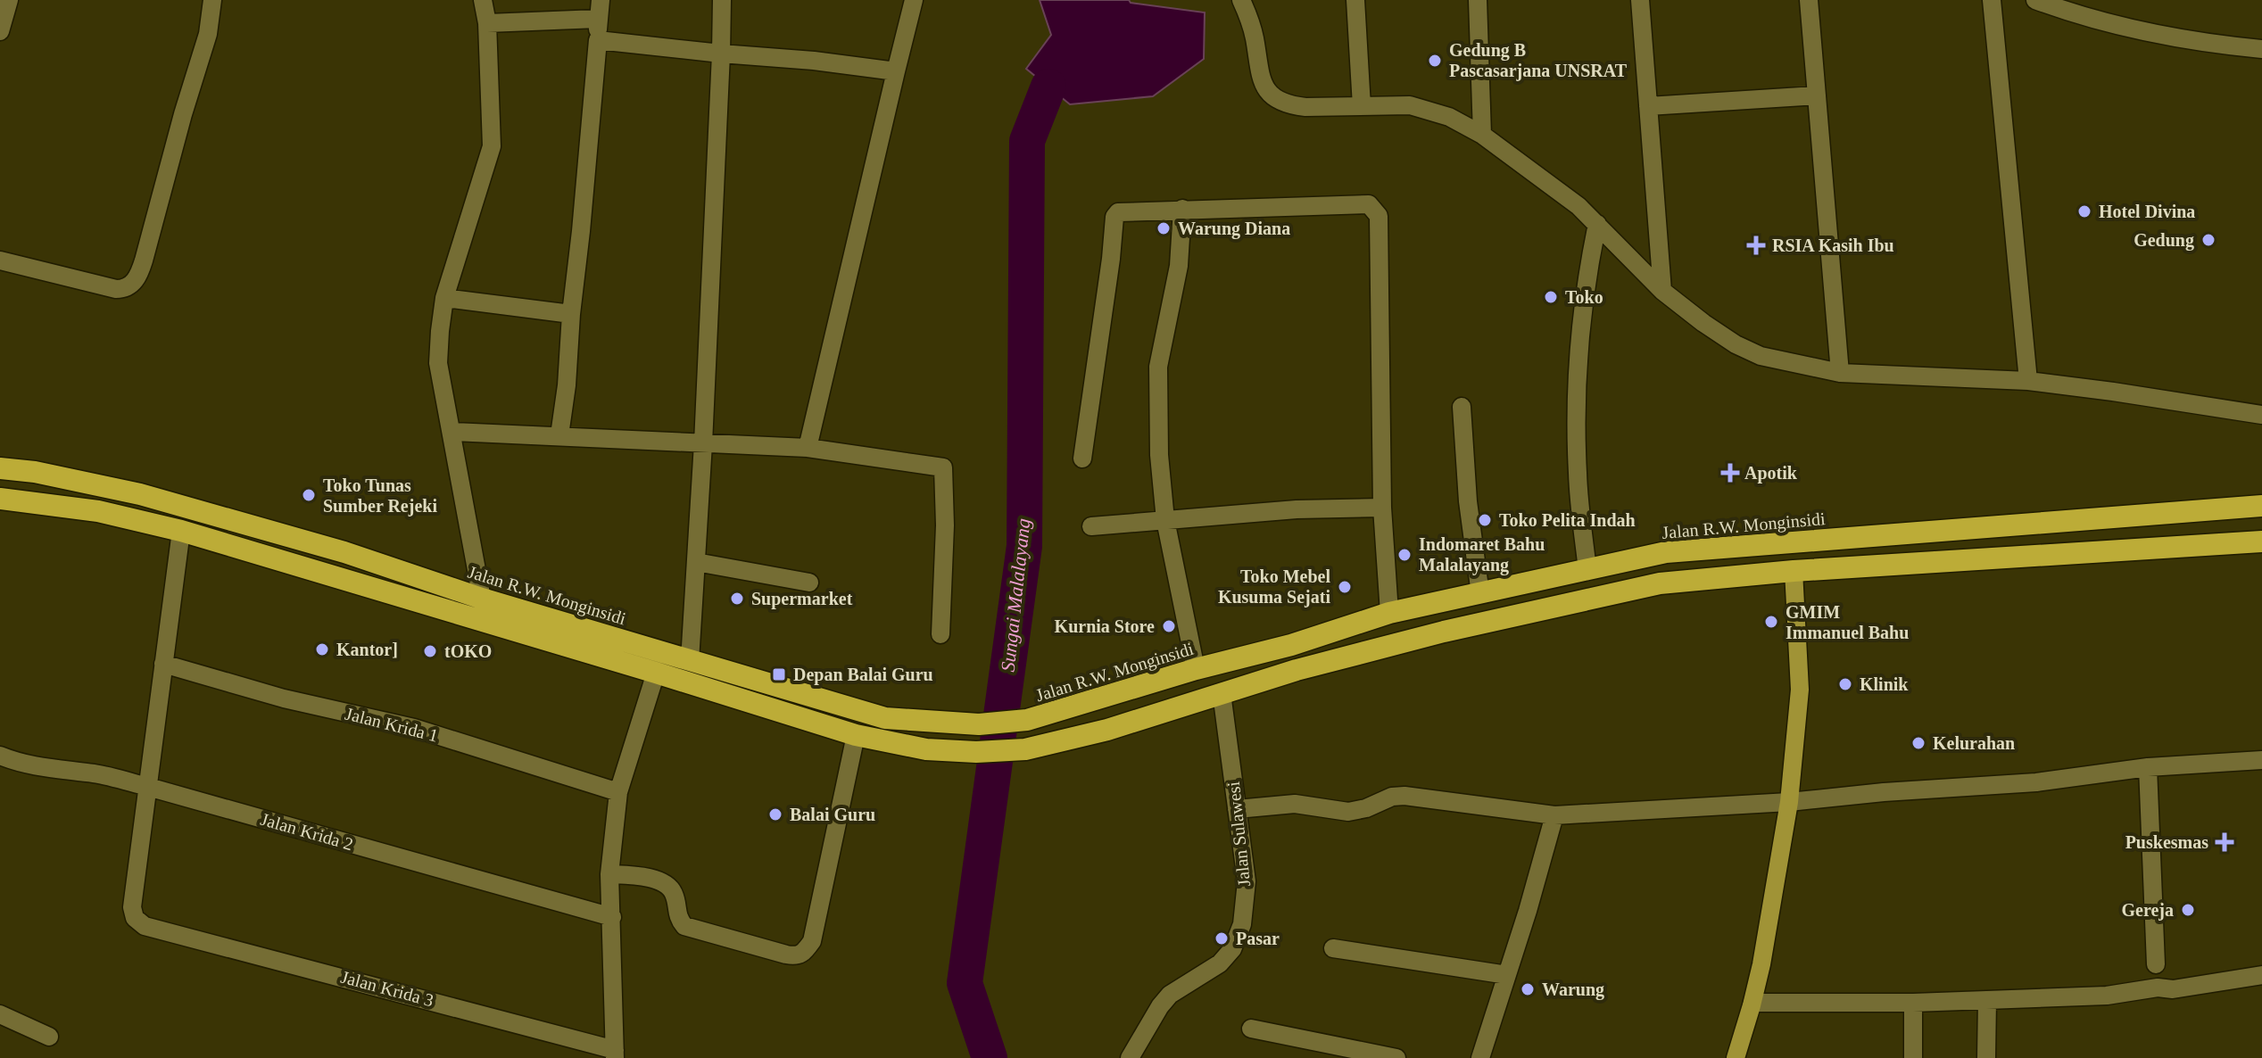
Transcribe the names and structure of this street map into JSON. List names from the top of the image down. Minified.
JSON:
{"streets":{"highway":["Jalan R.W. Monginsidi"],"street":["Jalan Krida 1","Jalan Krida 2","Jalan Sulawesi","Jalan Krida 3"]},"crossings":[["Jalan Krida 2","Jalan Krida 3"]],"water":["Sungai Malalayang"],"places":{"other":["Gedung B Pascasarjana UNSRAT","Hotel Divina","Warung Diana","Gedung","Toko","Toko Tunas Sumber Rejeki","Toko Pelita Indah","Indomaret Bahu Malalayang","Toko Mebel Kusuma Sejati","Supermarket","GMIM Immanuel Bahu","Kurnia Store","Kantor]","tOKO","Klinik","Kelurahan","Balai Guru","Gereja","Pasar","Warung"],"health":["RSIA Kasih Ibu","Apotik","Puskesmas"],"transit":["Depan Balai Guru"]}}
